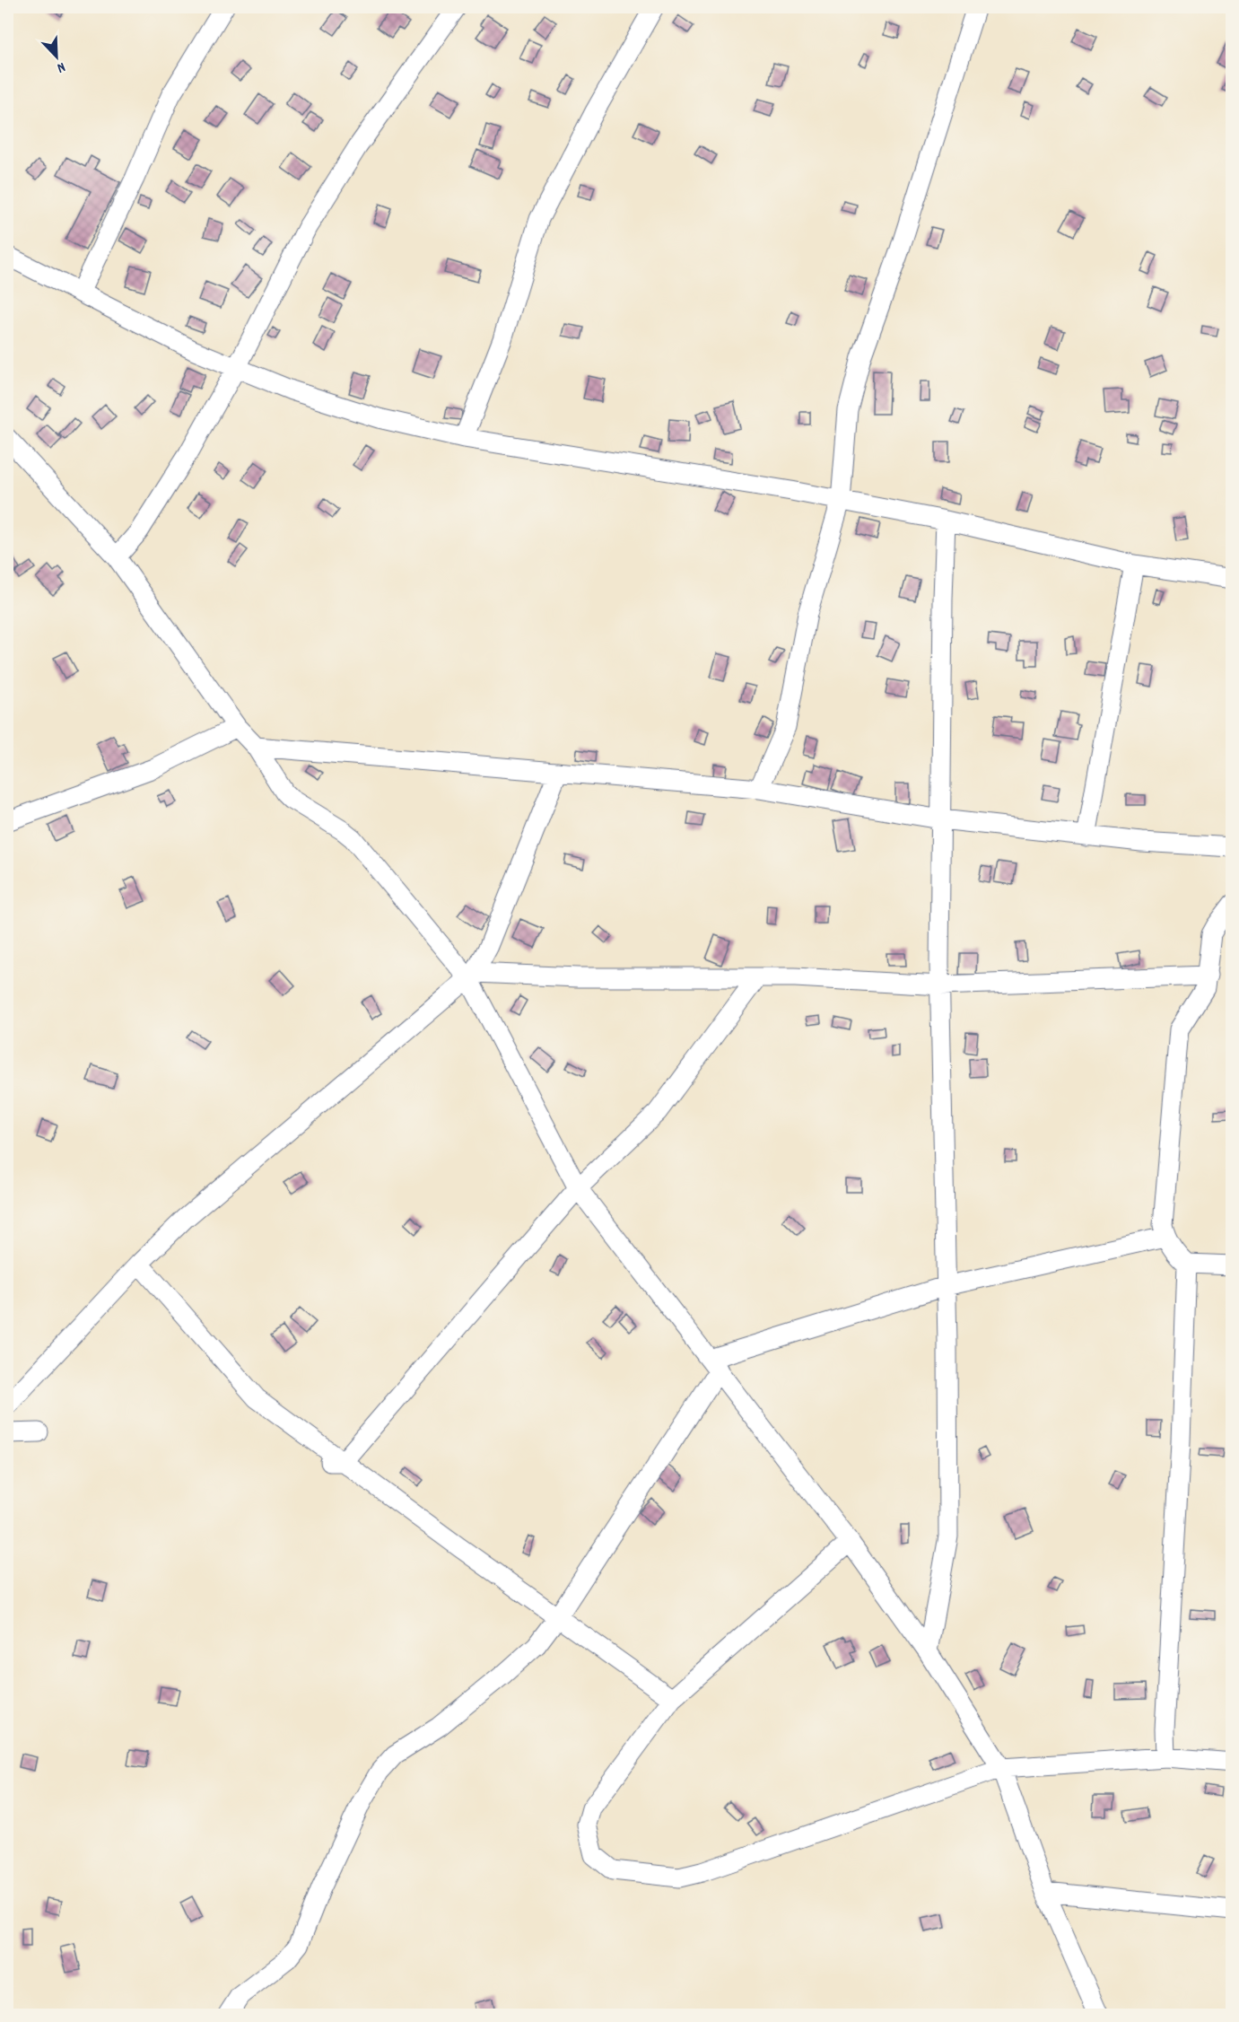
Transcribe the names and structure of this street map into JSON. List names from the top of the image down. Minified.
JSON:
{"north":"bottom right"}
